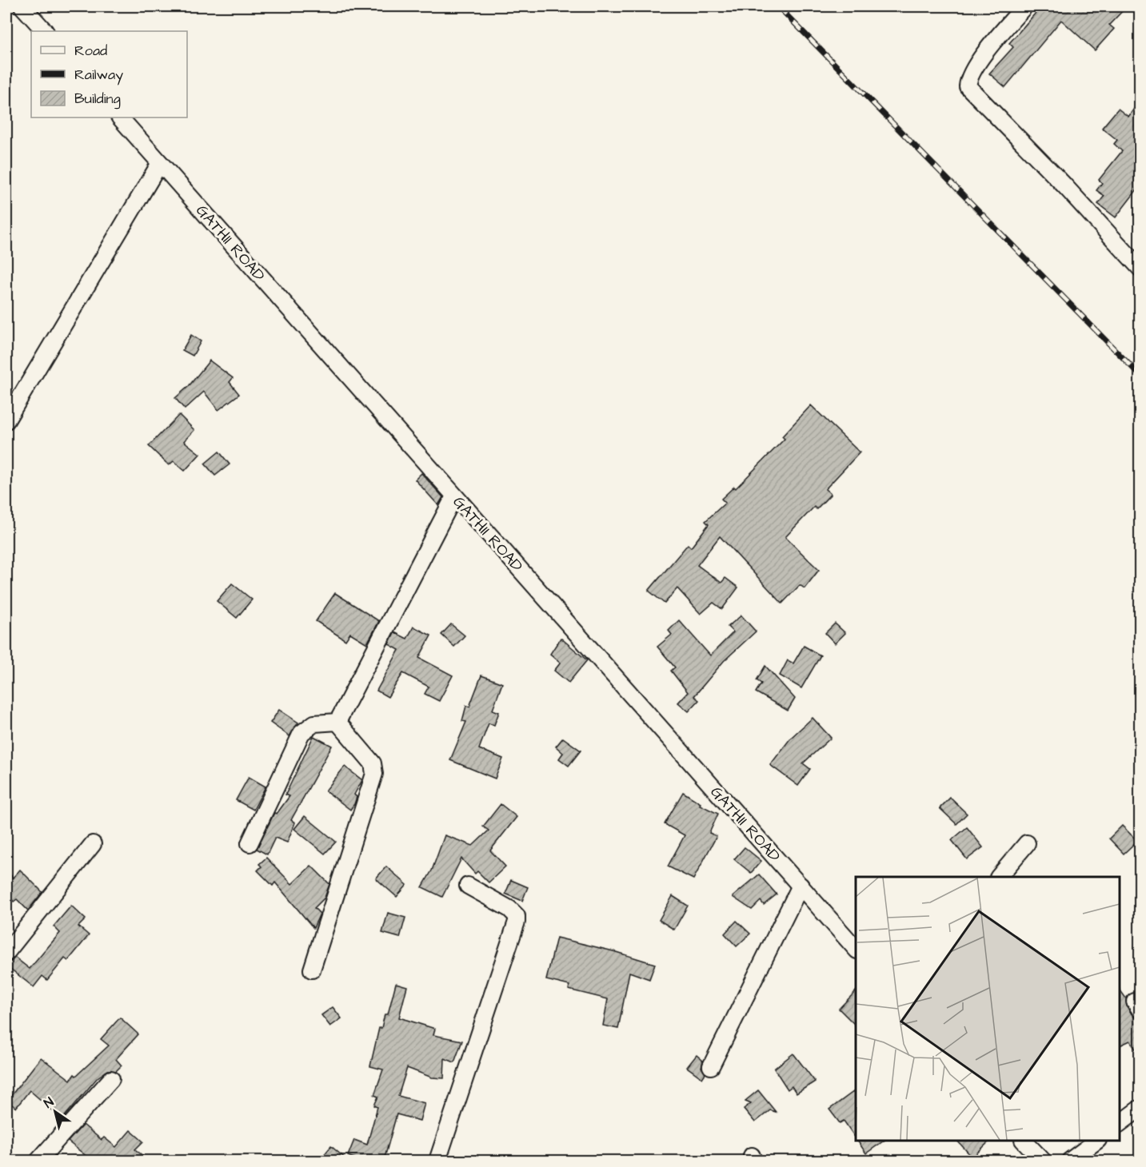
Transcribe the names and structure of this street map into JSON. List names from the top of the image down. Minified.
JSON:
{"streets":{"street":["GATHII ROAD"]},"legend":["Road","Railway","Building"],"north":"top left"}
